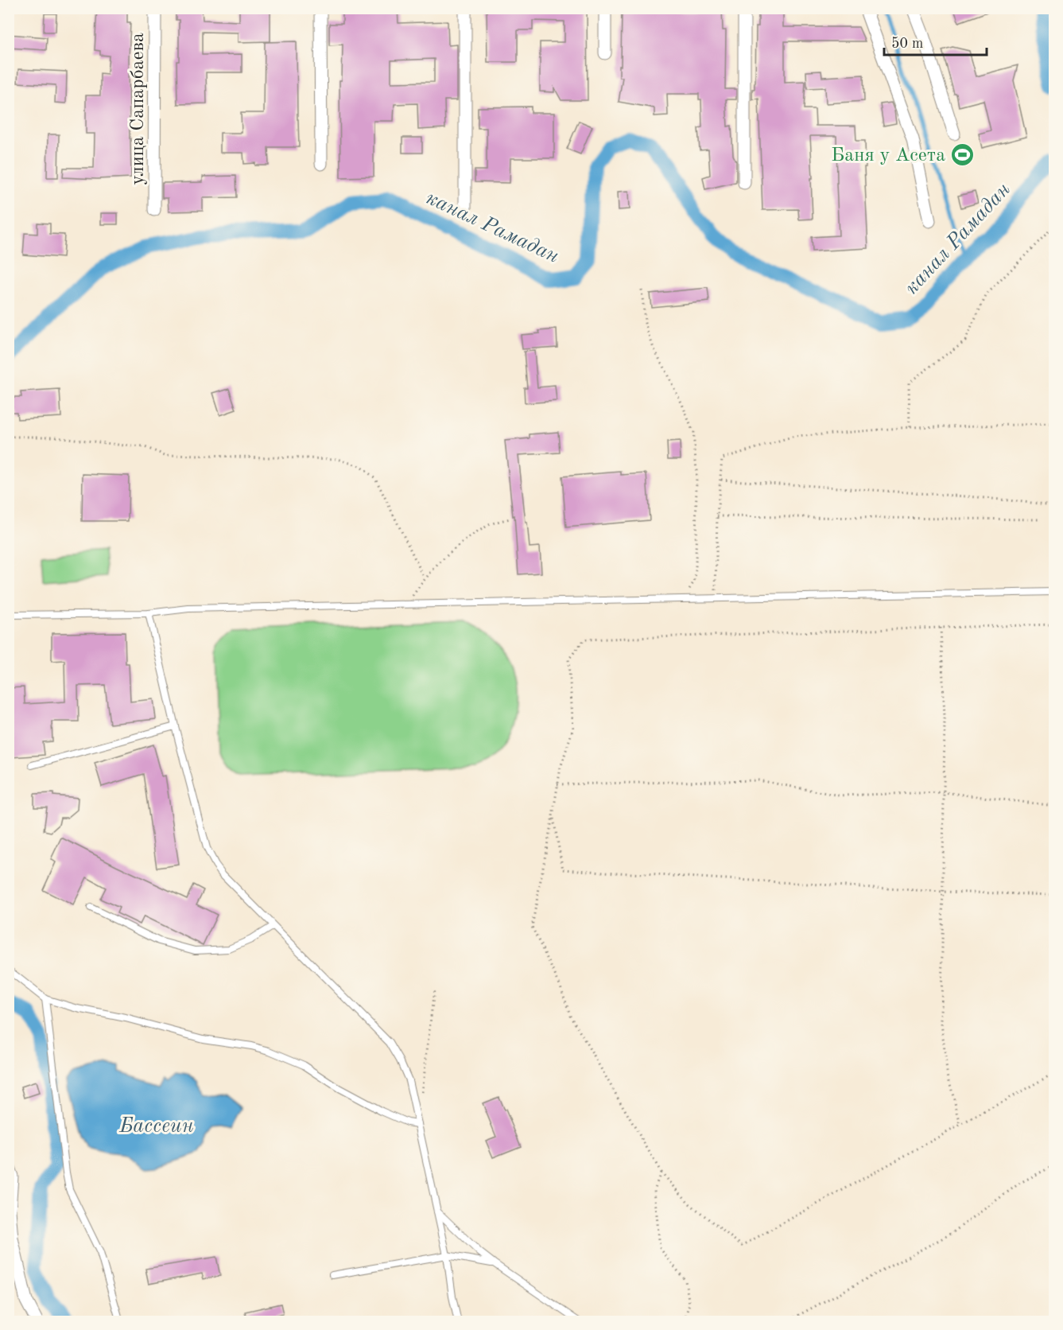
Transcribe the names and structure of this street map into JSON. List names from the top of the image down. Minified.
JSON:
{"streets":{"street":["улица Сапарбаева"]},"water":["канал Рамадан","Бассеин"],"places":{"sports":["Баня у Асета"]},"scale_bar":"50 m"}
